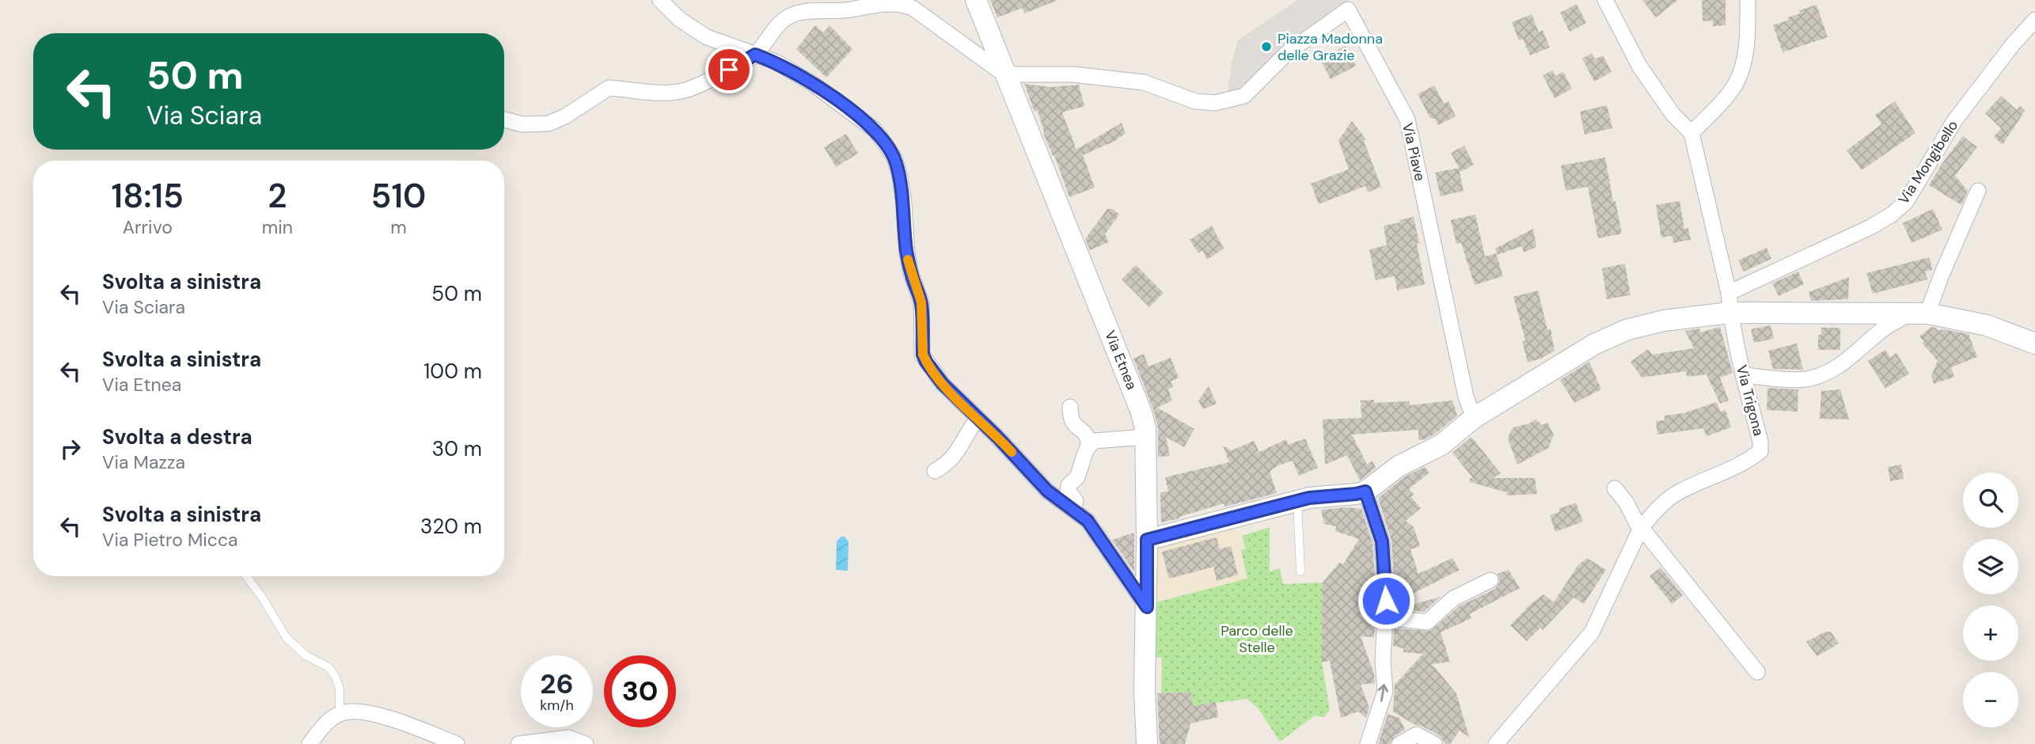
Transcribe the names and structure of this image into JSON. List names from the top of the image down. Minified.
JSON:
{"streets":{"street":["Via Piave","Via Mongibello","Via Etnea","Via Trigona"]},"crossings":[["Via Piave","Via Etnea"],["Via Mongibello","Via Trigona"]],"parks":["Parco delle Stelle"],"places":["Piazza Madonna delle Grazie"],"page":{"turn":["50 m","Via Sciara"],"eta":["18:15","Arrivo","2","min","510","m"],"list":[{"name":"Svolta a sinistra","note":"Via Sciara","value":"50 m"},{"name":"Svolta a sinistra","note":"Via Etnea","value":"100 m"},{"name":"Svolta a destra","note":"Via Mazza","value":"30 m"},{"name":"Svolta a sinistra","note":"Via Pietro Micca","value":"320 m"}],"map_buttons":["+","−"],"speed":"26 km/h","limit":"30"}}
